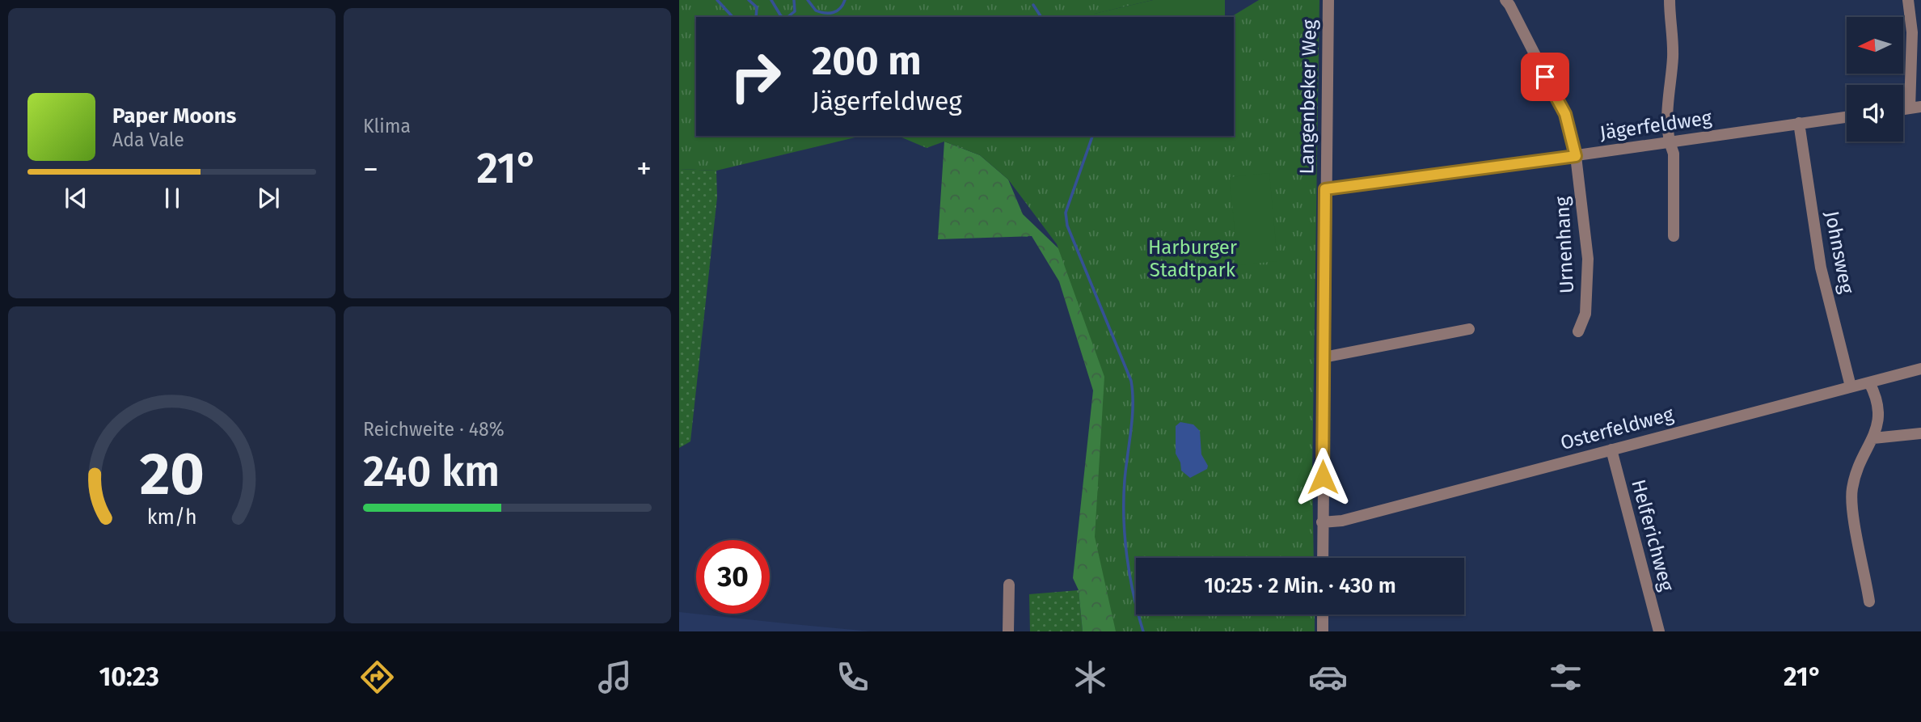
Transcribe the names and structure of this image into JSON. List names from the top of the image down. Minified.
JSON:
{"streets":{"street":["Langenbeker Weg","Jägerfeldweg","Urnenhang","Johnsweg","Osterfeldweg","Helferichweg"]},"crossings":[["Langenbeker Weg","Jägerfeldweg"],["Langenbeker Weg","Osterfeldweg"],["Jägerfeldweg","Urnenhang"],["Jägerfeldweg","Johnsweg"],["Johnsweg","Osterfeldweg"],["Osterfeldweg","Helferichweg"]],"parks":["Harburger Stadtpark"],"north":"left","page":{"tile":["Klima",["Reichweite · 48%","240 km"]],"turn":["200 m","Jägerfeldweg"],"song":["Paper Moons","Ada Vale"],"heat":["−","21°","+"],"limit":"30","trip":"10:25 · 2 Min. · 430 m","tabs":["10:23","21°"],"gauge":["20","km/h"]}}
